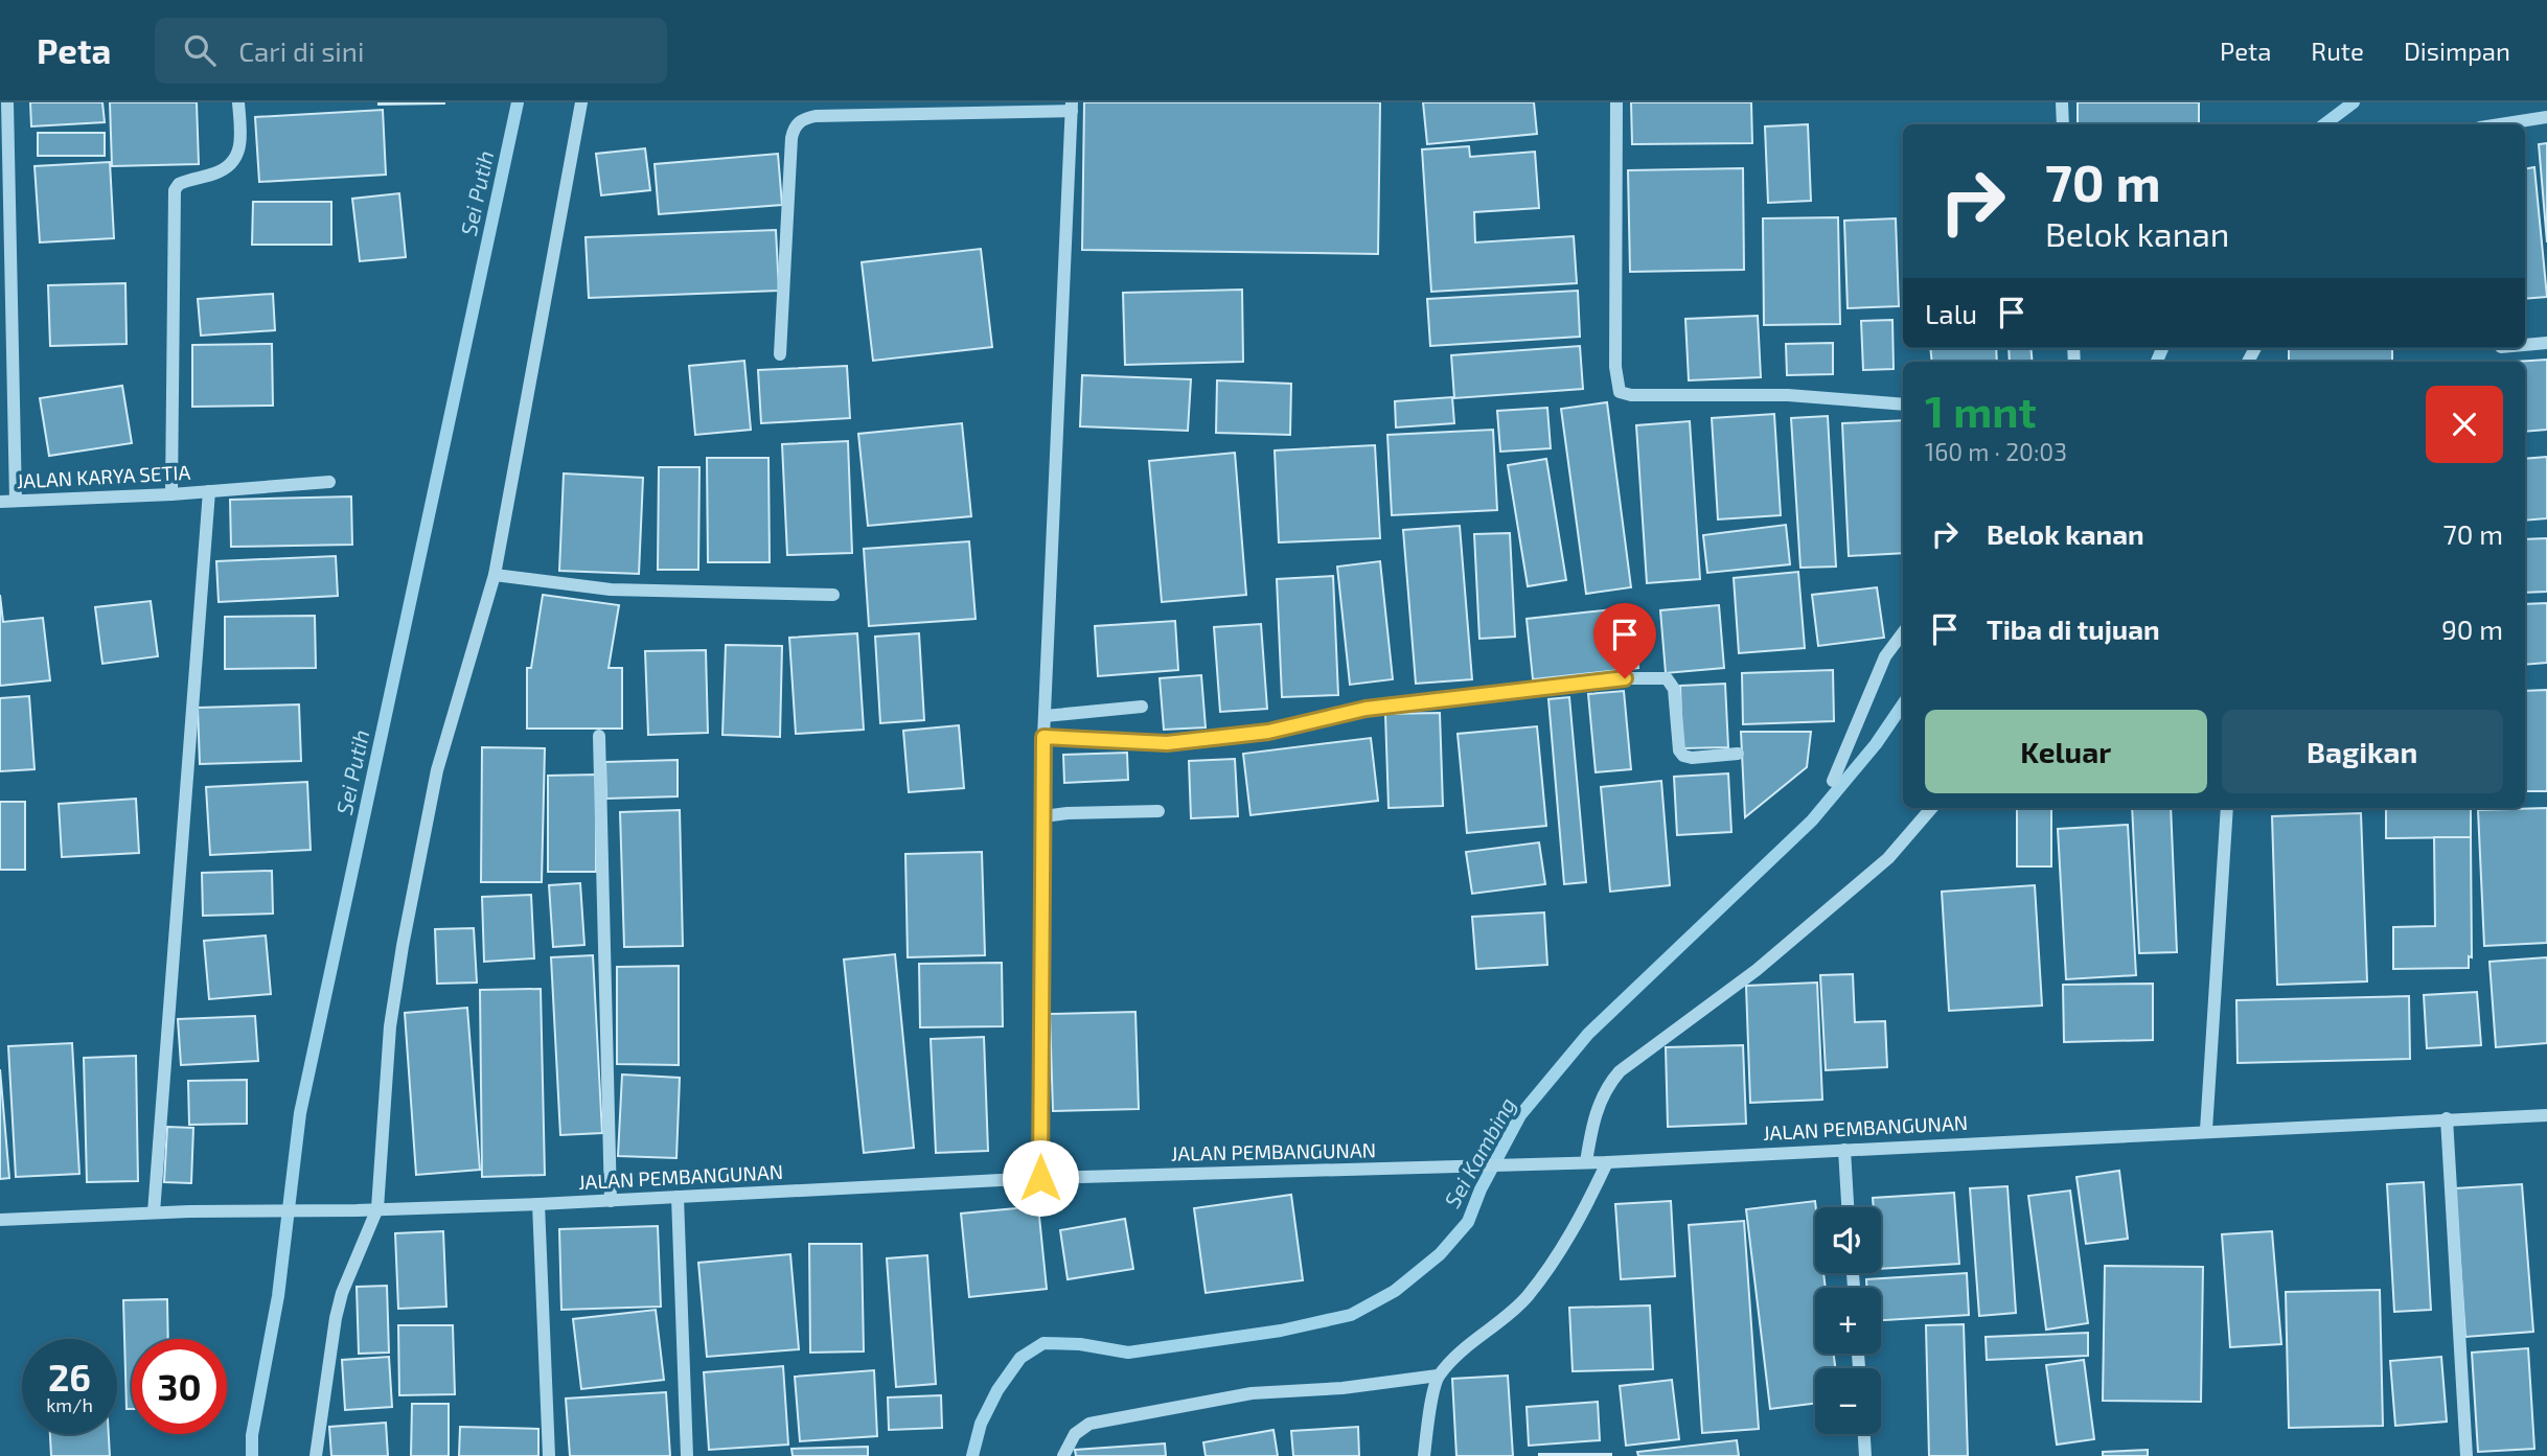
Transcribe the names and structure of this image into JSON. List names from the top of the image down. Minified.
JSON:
{"streets":{"street":["JALAN KARYA SETIA","JALAN PEMBANGUNAN"]},"water":["Sei Putih","Sei Kambing"],"page":{"header":"Peta","search":"Cari di sini","nav":["Peta","Rute","Disimpan"],"turn":["70 m","Belok kanan"],"then":"Lalu","heading":["1 mnt","160 m · 20:03"],"list":[{"name":"Belok kanan","value":"70 m"},{"name":"Tiba di tujuan","value":"90 m"}],"buttons":["Keluar","Bagikan"],"map_buttons":["+","−"],"speed":"26 km/h","limit":"30"}}
